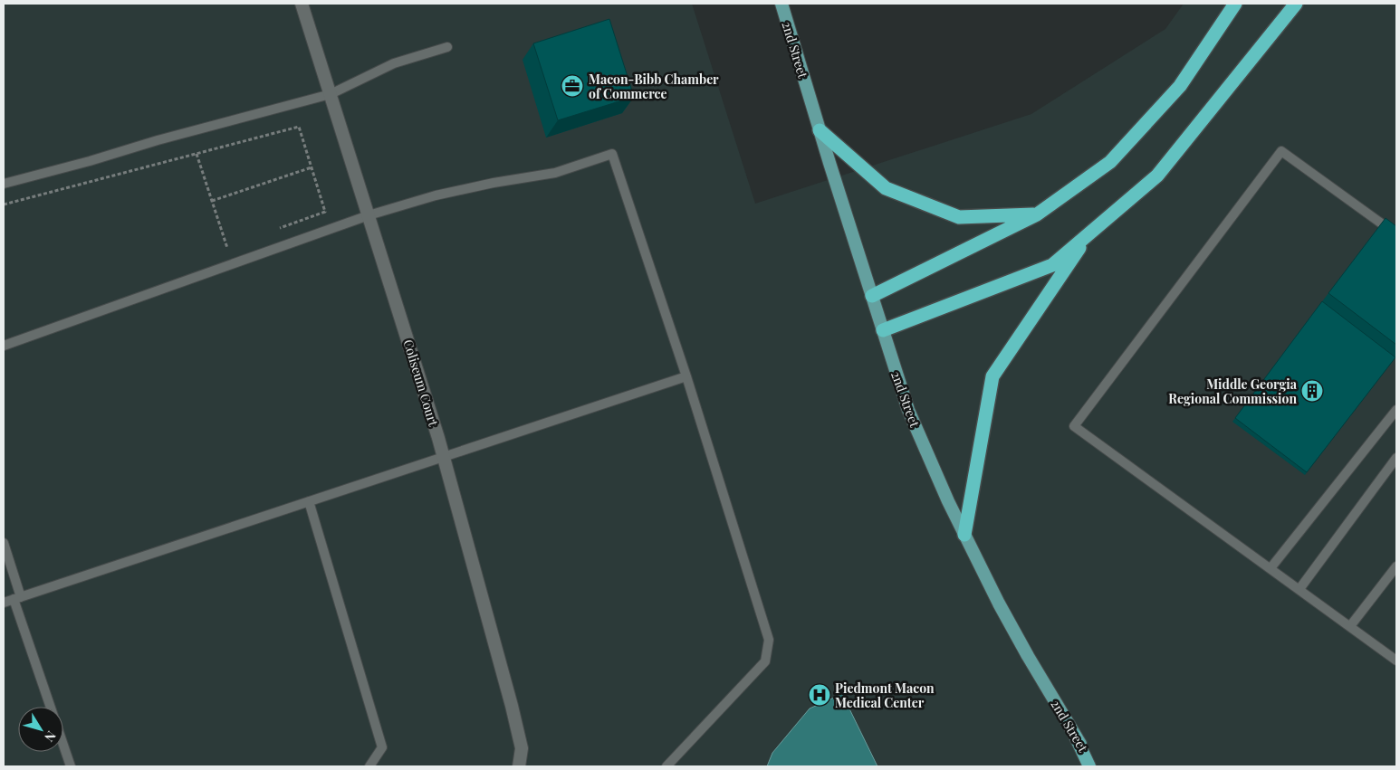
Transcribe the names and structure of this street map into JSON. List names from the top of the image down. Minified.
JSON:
{"streets":{"main road":["2nd Street"],"street":["Coliseum Court"]},"places":{"office":["Macon-Bibb Chamber of Commerce"],"building":["Middle Georgia Regional Commission"],"hospital":["Piedmont Macon Medical Center"]},"north":"bottom right"}
